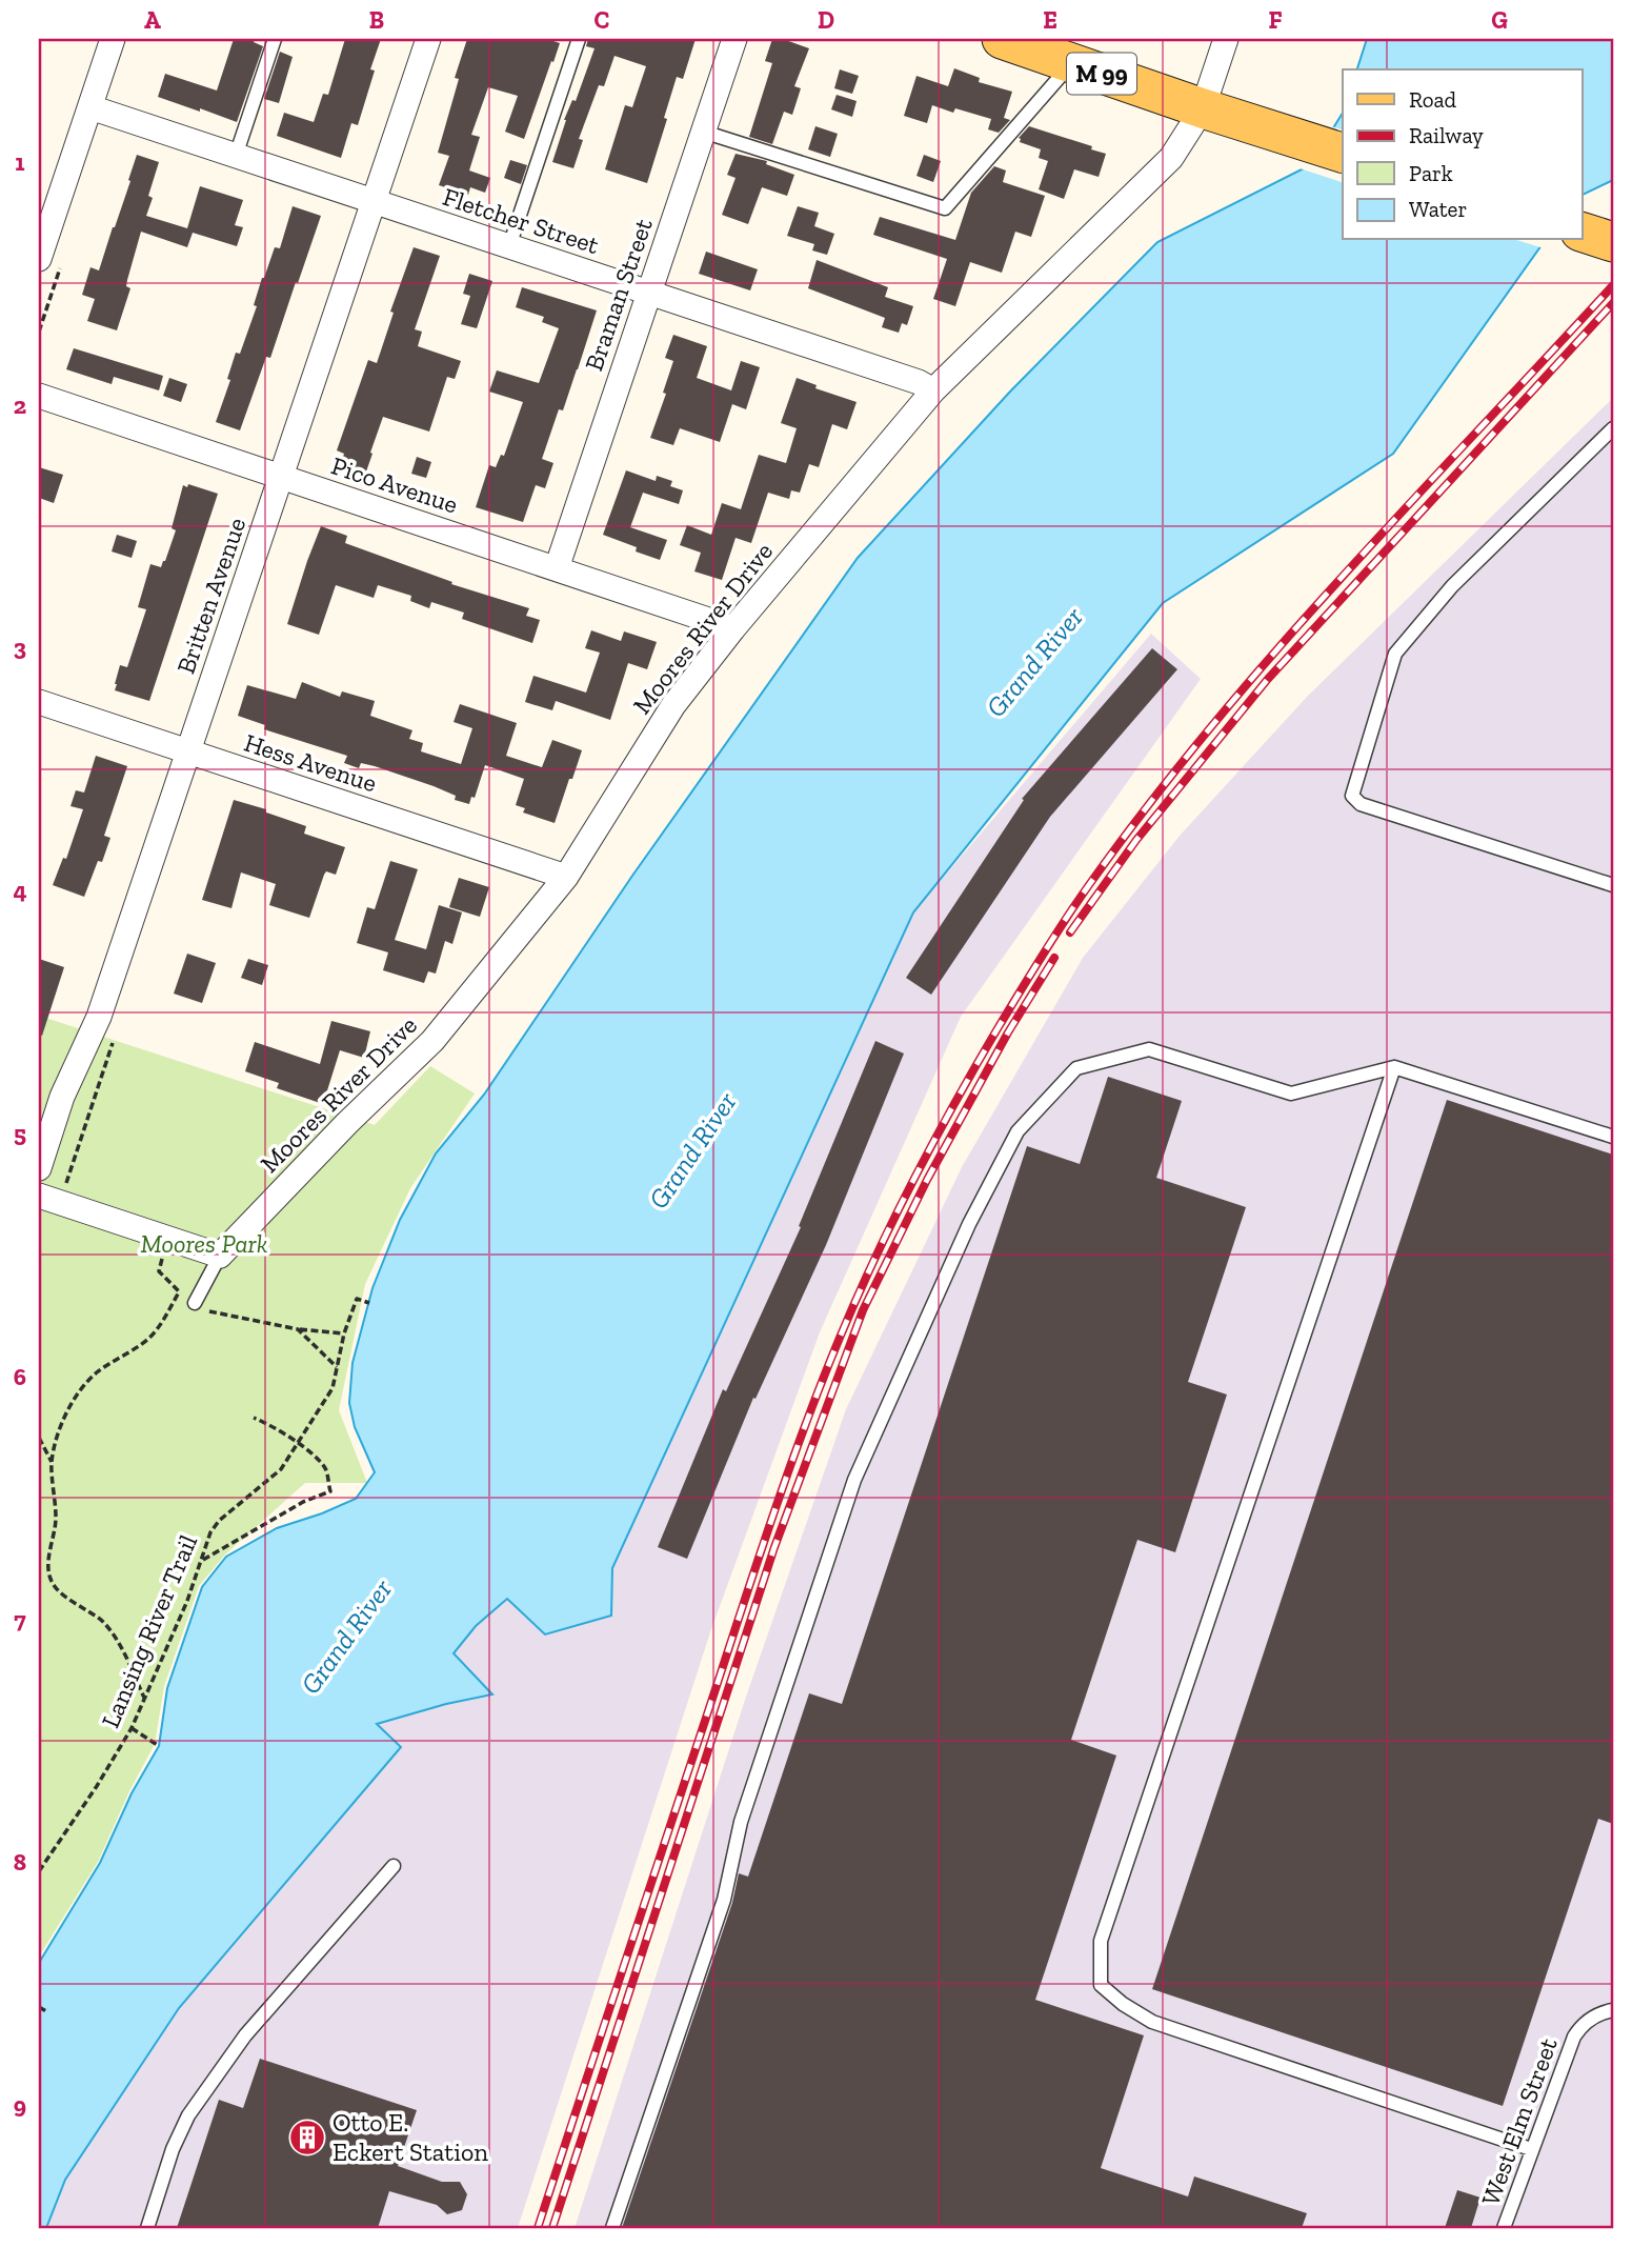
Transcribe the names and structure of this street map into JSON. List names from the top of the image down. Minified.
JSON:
{"streets":{"main road":["M 99"],"street":["Fletcher Street","Braman Street","Pico Avenue","Britten Avenue","Moores River Drive","Hess Avenue"],"lane":["West Elm Street"],"path":["Lansing River Trail"]},"crossings":[["M 99","Moores River Drive"],["Fletcher Street","Braman Street"],["Fletcher Street","Britten Avenue"],["Fletcher Street","Moores River Drive"],["Braman Street","Pico Avenue"],["Pico Avenue","Britten Avenue"],["Pico Avenue","Moores River Drive"],["Britten Avenue","Hess Avenue"],["Moores River Drive","Hess Avenue"]],"water":["Grand River"],"parks":["Moores Park"],"places":{"building":["Otto E. Eckert Station"]},"legend":["Road","Railway","Park","Water"],"grid":{"columns":["A","B","C","D","E","F","G"],"rows":["1","2","3","4","5","6","7","8","9"]}}
